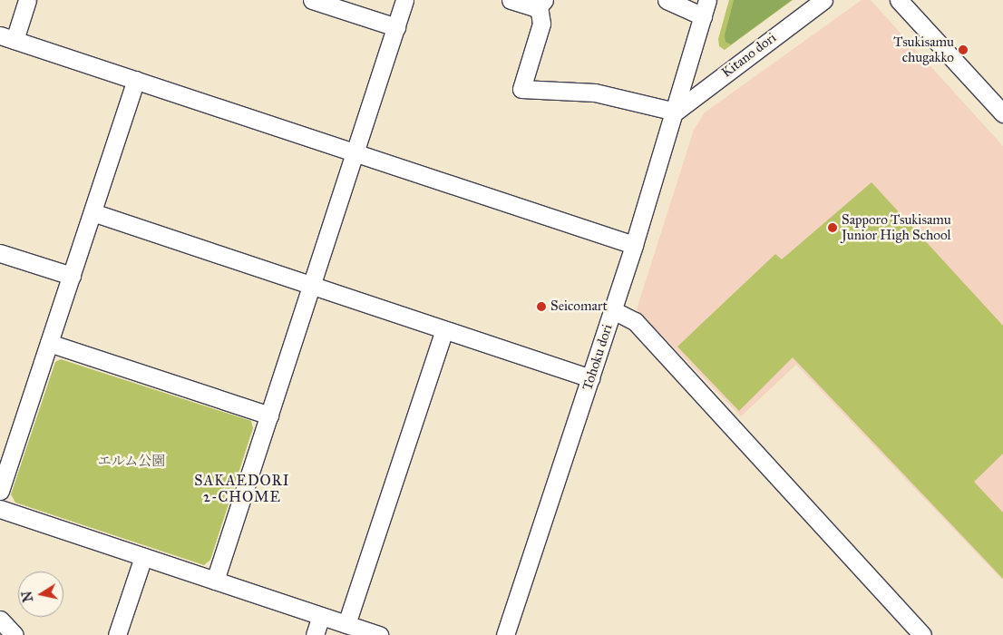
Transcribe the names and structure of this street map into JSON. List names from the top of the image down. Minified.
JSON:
{"streets":{"street":["Kitano dori","Tohoku dori"]},"crossings":[["Kitano dori","Tohoku dori"]],"districts":["SAKAEDORI 2-CHOME"],"parks":["エルム公園"],"places":["Tsukisamu chugakko","Sapporo Tsukisamu Junior High School","Seicomart"],"north":"left"}
